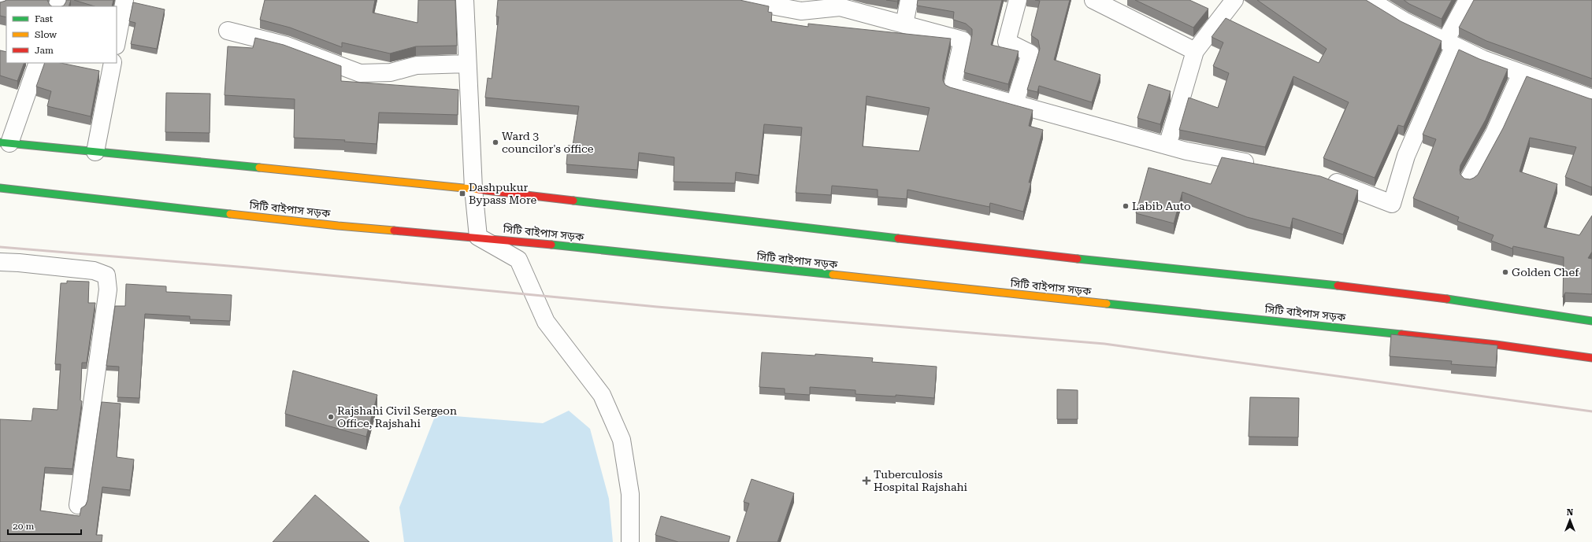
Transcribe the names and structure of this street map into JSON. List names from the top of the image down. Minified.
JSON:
{"streets":{"main road":["সিটি বাইপাস সড়ক"]},"places":{"other":["Ward 3 councilor's office","Labib Auto","Golden Chef","Rajshahi Civil Sergeon Office, Rajshahi"],"transit":["Dashpukur Bypass More"],"health":["Tuberculosis Hospital Rajshahi"]},"legend":["Fast","Slow","Jam"],"scale_bar":"20 m","north":"top"}
